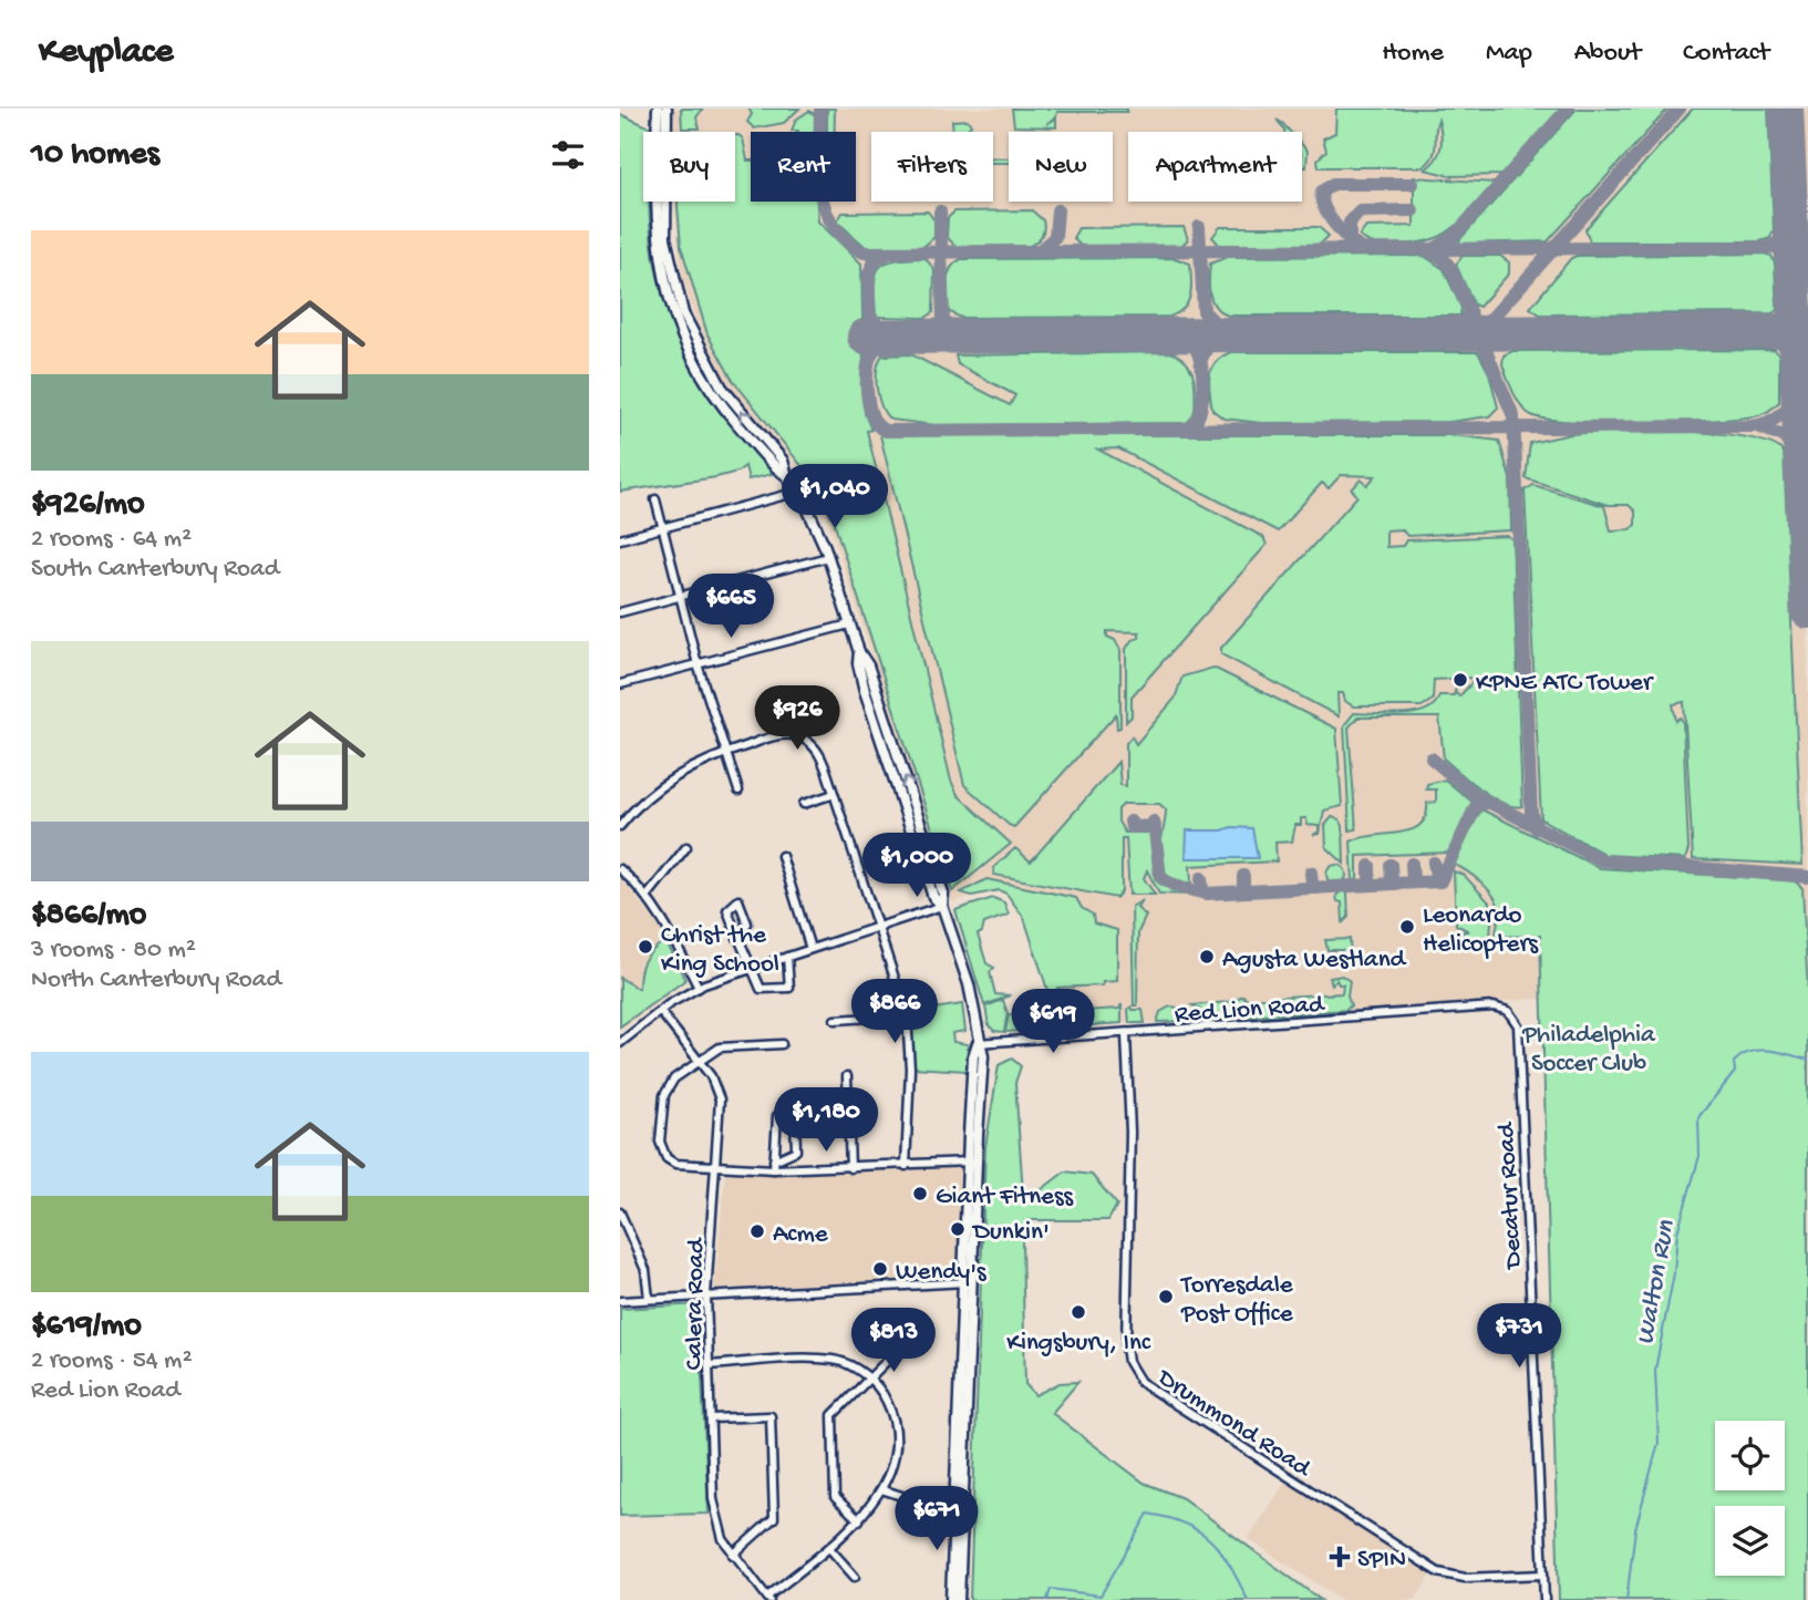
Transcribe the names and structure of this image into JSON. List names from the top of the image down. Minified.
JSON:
{"streets":{"street":["Red Lion Road","Decatur Road","Calera Road","Drummond Road"]},"crossings":[["Red Lion Road","Decatur Road"],["Red Lion Road","Drummond Road"],["Decatur Road","Drummond Road"]],"water":["Walton Run"],"parks":["Philadelphia Soccer Club"],"places":{"other":["KPNE ATC Tower","Leonardo Helicopters","Christ the King School","Agusta Westland","Giant Fitness","Dunkin'","Acme","Wendy's","Torresdale Post Office","Kingsbury, Inc"],"health":["SPIN"]},"page":{"header":"Keyplace","nav":["Home","Map","About","Contact"],"heading":"10 homes","chip":["Buy","Rent","Filters","New","Apartment"],"list":[{"name":"$926/mo","note":"2 rooms · 64 m² · South Canterbury Road"},{"name":"$866/mo","note":"3 rooms · 80 m² · North Canterbury Road"},{"name":"$619/mo","note":"2 rooms · 54 m² · Red Lion Road"}],"price":["$1,040","$665","$926","$1,000","$866","$619","$1,180","$731","$813","$671"]}}
